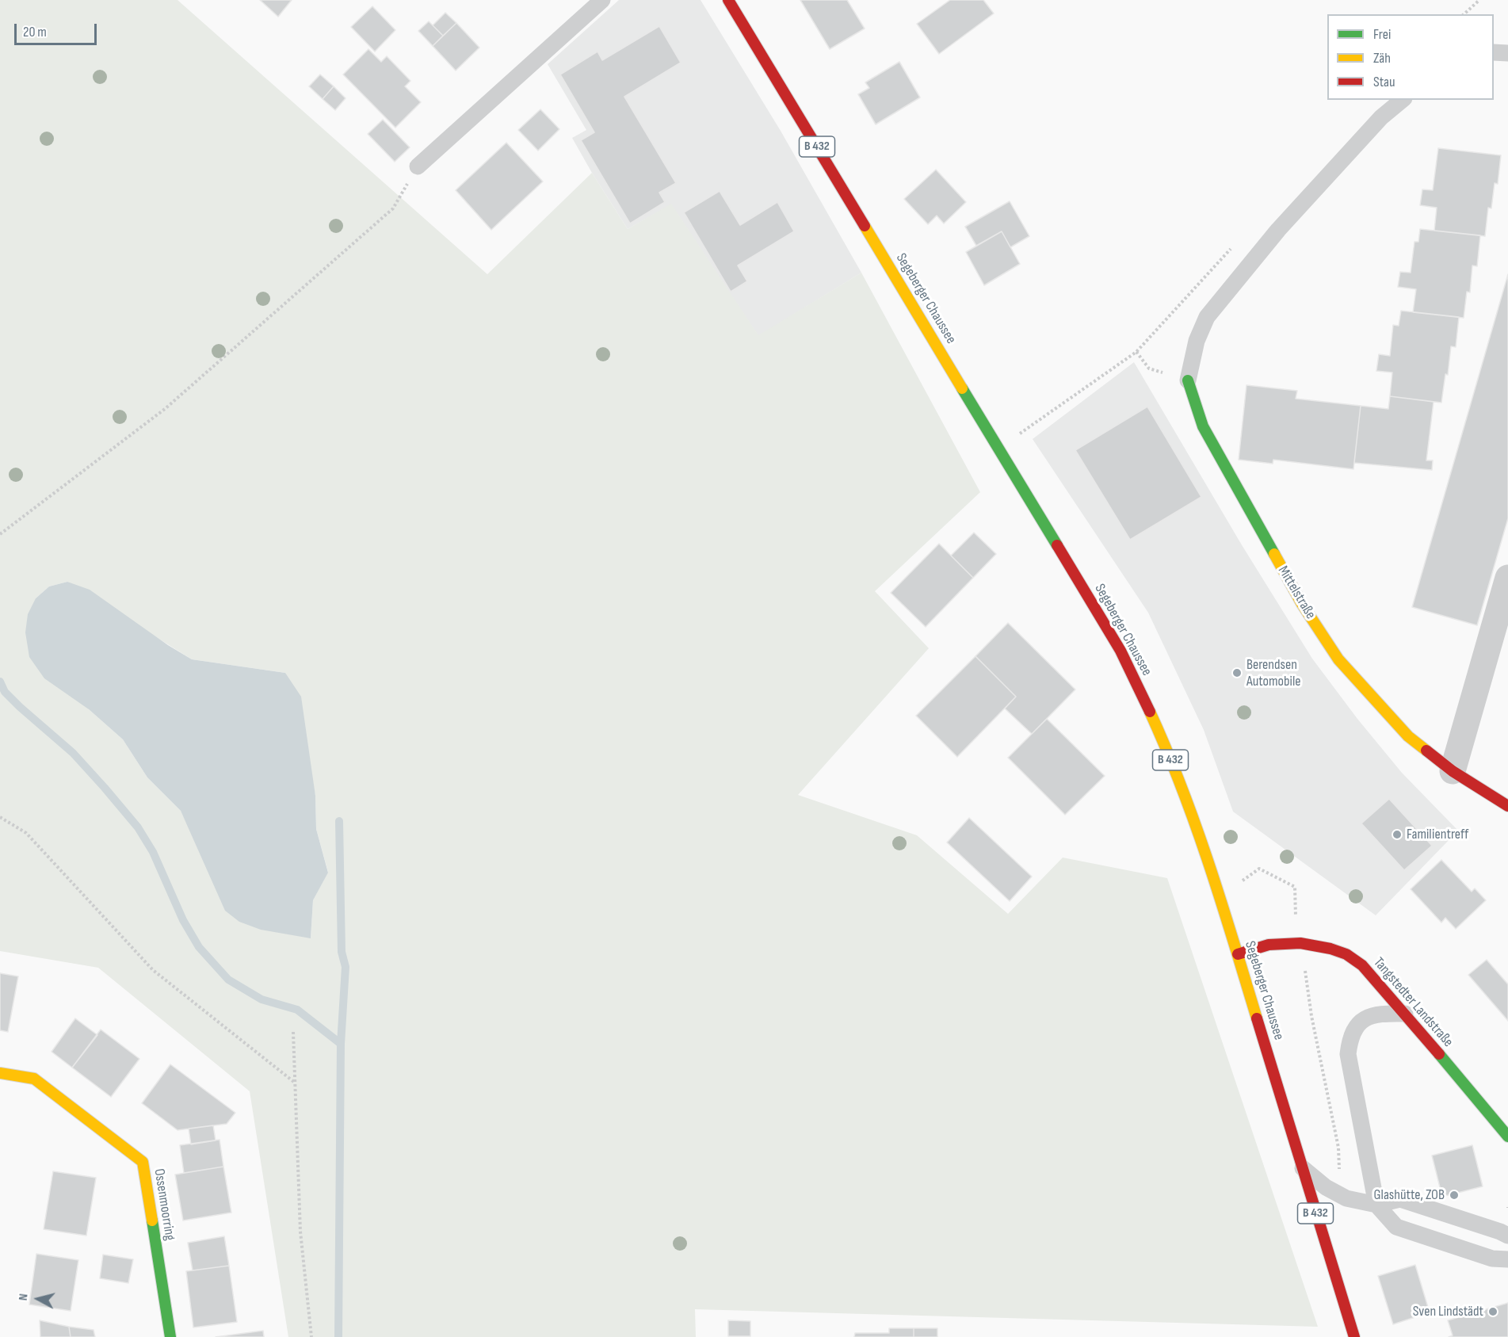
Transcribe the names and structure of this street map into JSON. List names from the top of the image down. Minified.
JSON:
{"streets":{"main road":["B 432","Segeberger Chaussee","Mittelstraße","Tangstedter Landstraße","Ossenmoorring"]},"crossings":[["Segeberger Chaussee","Tangstedter Landstraße"]],"places":["Berendsen Automobile","Familientreff","Glashütte, ZOB","Sven Lindstädt"],"legend":["Frei","Zäh","Stau"],"scale_bar":"20 m","north":"left"}
